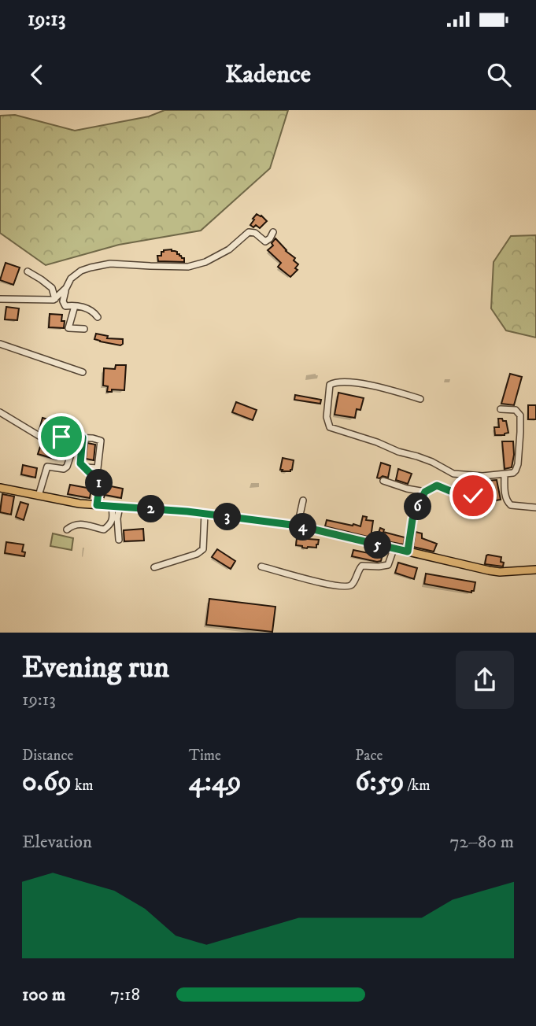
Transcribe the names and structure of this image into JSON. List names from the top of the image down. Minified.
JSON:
{"page":{"status":"19:13","header":"Kadence","pins":["1","6","2","3","4","5"],"heading":["Evening run","19:13"],"stats":[["Distance","0.69 km"],["Time","4:49"],["Pace","6:59 /km"]],"chart":["Elevation","72–80 m"],"list":[{"name":"100 m","note":"7:18"}]}}
